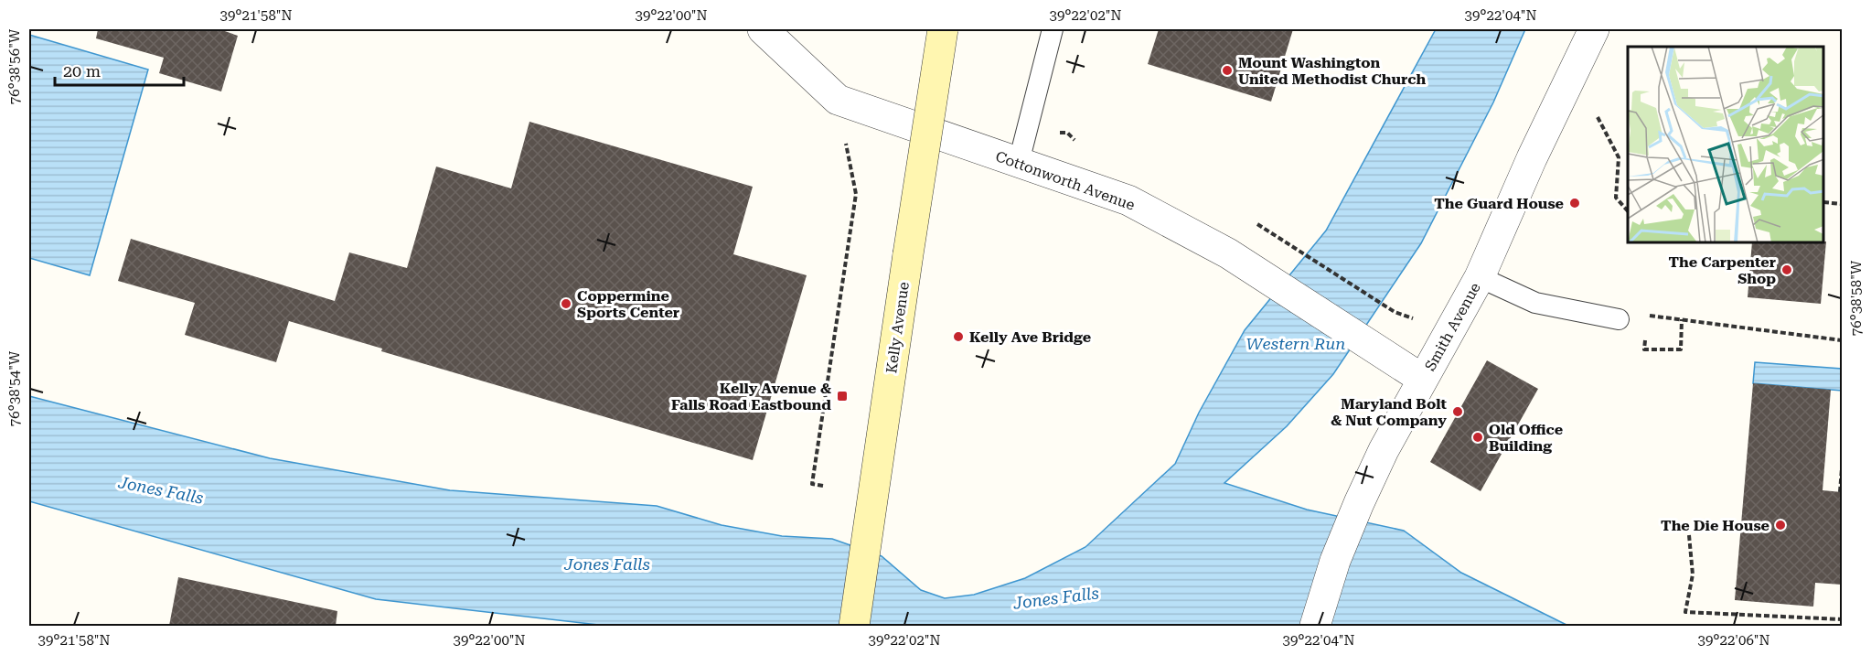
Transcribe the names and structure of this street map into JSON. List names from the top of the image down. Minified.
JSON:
{"streets":{"main road":["Kelly Avenue"],"street":["Cottonworth Avenue","Smith Avenue"]},"crossings":[["Cottonworth Avenue","Smith Avenue"]],"water":["Western Run","Jones Falls"],"places":{"other":["Mount Washington United Methodist Church","The Guard House","The Carpenter Shop","Coppermine Sports Center","Kelly Ave Bridge","Maryland Bolt & Nut Company","Old Office Building","The Die House"],"transit":["Kelly Avenue & Falls Road Eastbound"]},"scale_bar":"20 m","coordinates":["39°21'58\"N","39°22'00\"N","39°22'02\"N","39°22'04\"N","76°38'56\"W","76°38'58\"W","76°38'54\"W","39°22'06\"N"]}
